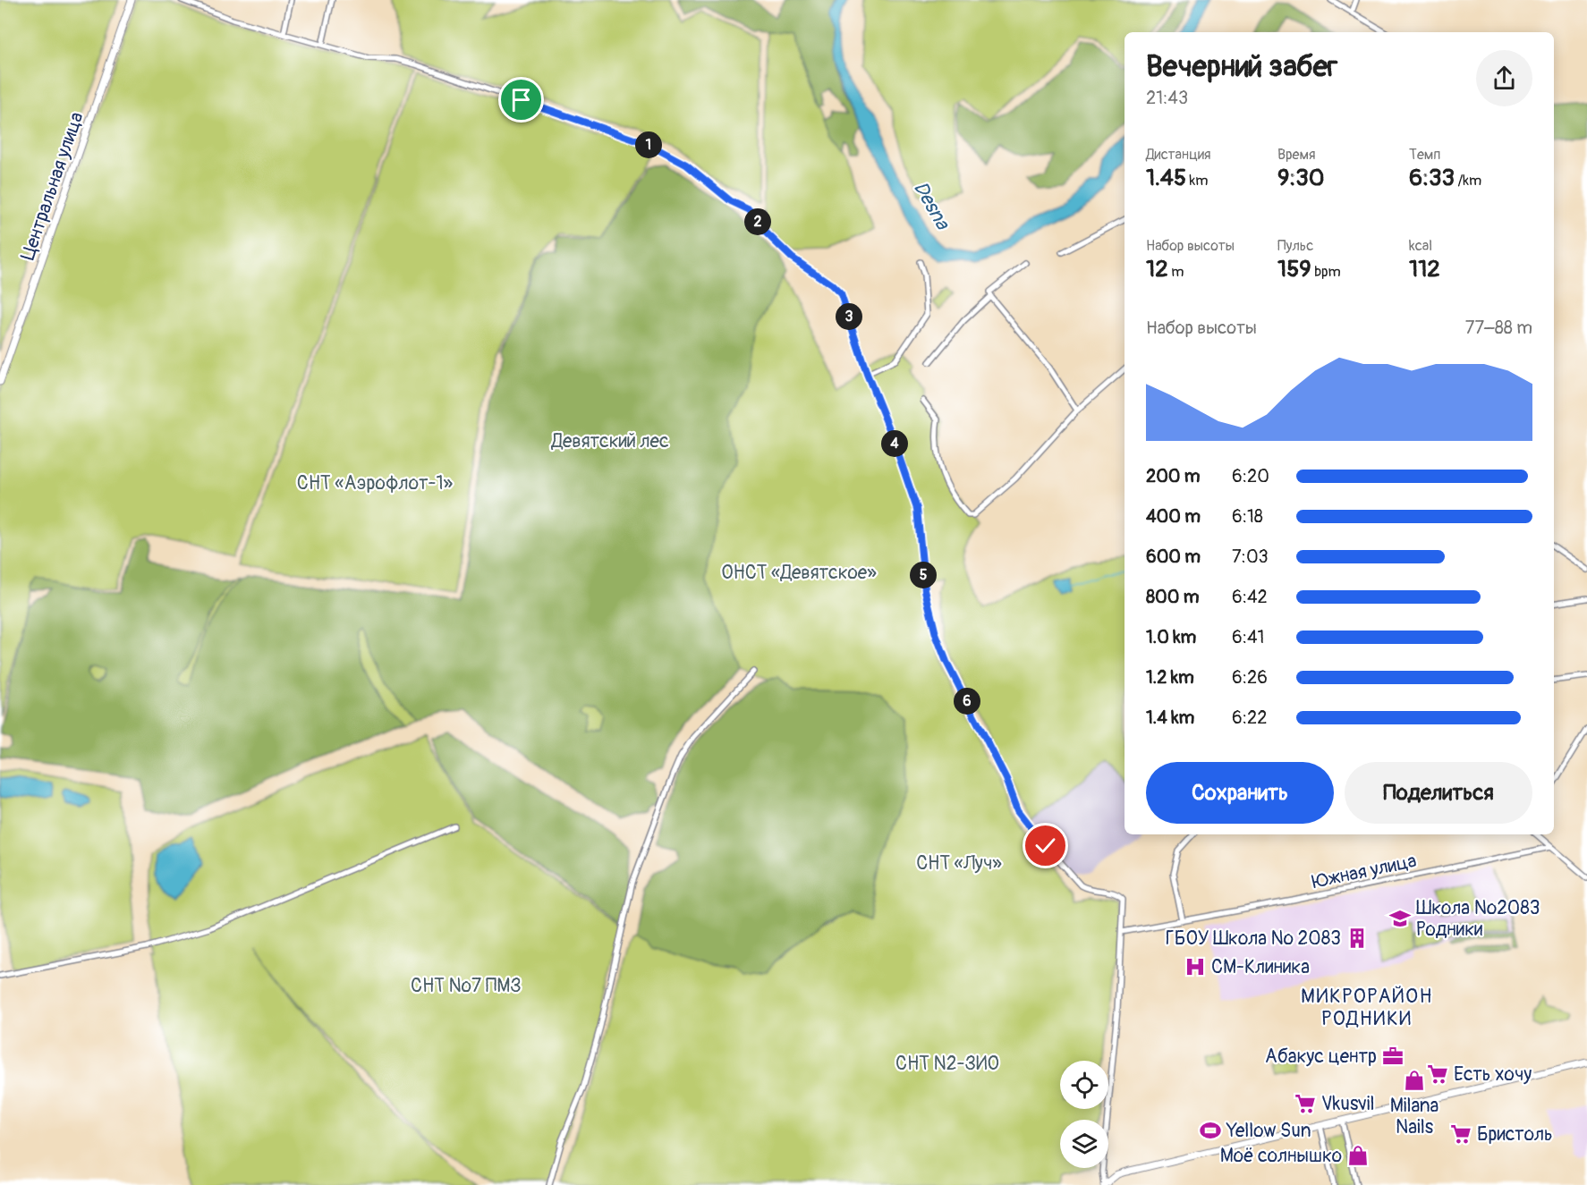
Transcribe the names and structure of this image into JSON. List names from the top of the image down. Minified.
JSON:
{"streets":{"main road":["Центральная улица"],"street":["Южная улица"]},"districts":["МИКРОРАЙОН РОДНИКИ"],"water":["Desna"],"parks":["Девятский лес","СНТ «Аэрофлот-1»","ОНСТ «Девятское»","СНТ «Луч»","СНТ №7 ПМЗ","СНТ N2-ЗИО"],"places":{"school or university":["Школа №2083 Родники"],"building":["ГБОУ Школа № 2083"],"hospital":["СМ-Клиника"],"office":["Абакус центр"],"supermarket":["Есть хочу","Vkusvil","Бристоль"],"shop":["Milana Nails","Моё солнышко"],"sports":["Yellow Sun"]},"page":{"heading":["Вечерний забег","21:43"],"stats":[["Дистанция","1.45 km"],["Время","9:30"],["Темп","6:33 /km"],["Набор высоты","12 m"],["Пульс","159 bpm"],["kcal","112"]],"pins":["1","2","3","4","5","6"],"chart":["Набор высоты","77–88 m"],"list":[{"name":"200 m","note":"6:20"},{"name":"400 m","note":"6:18"},{"name":"600 m","note":"7:03"},{"name":"800 m","note":"6:42"},{"name":"1.0 km","note":"6:41"},{"name":"1.2 km","note":"6:26"},{"name":"1.4 km","note":"6:22"}],"buttons":["Сохранить","Поделиться"]}}
